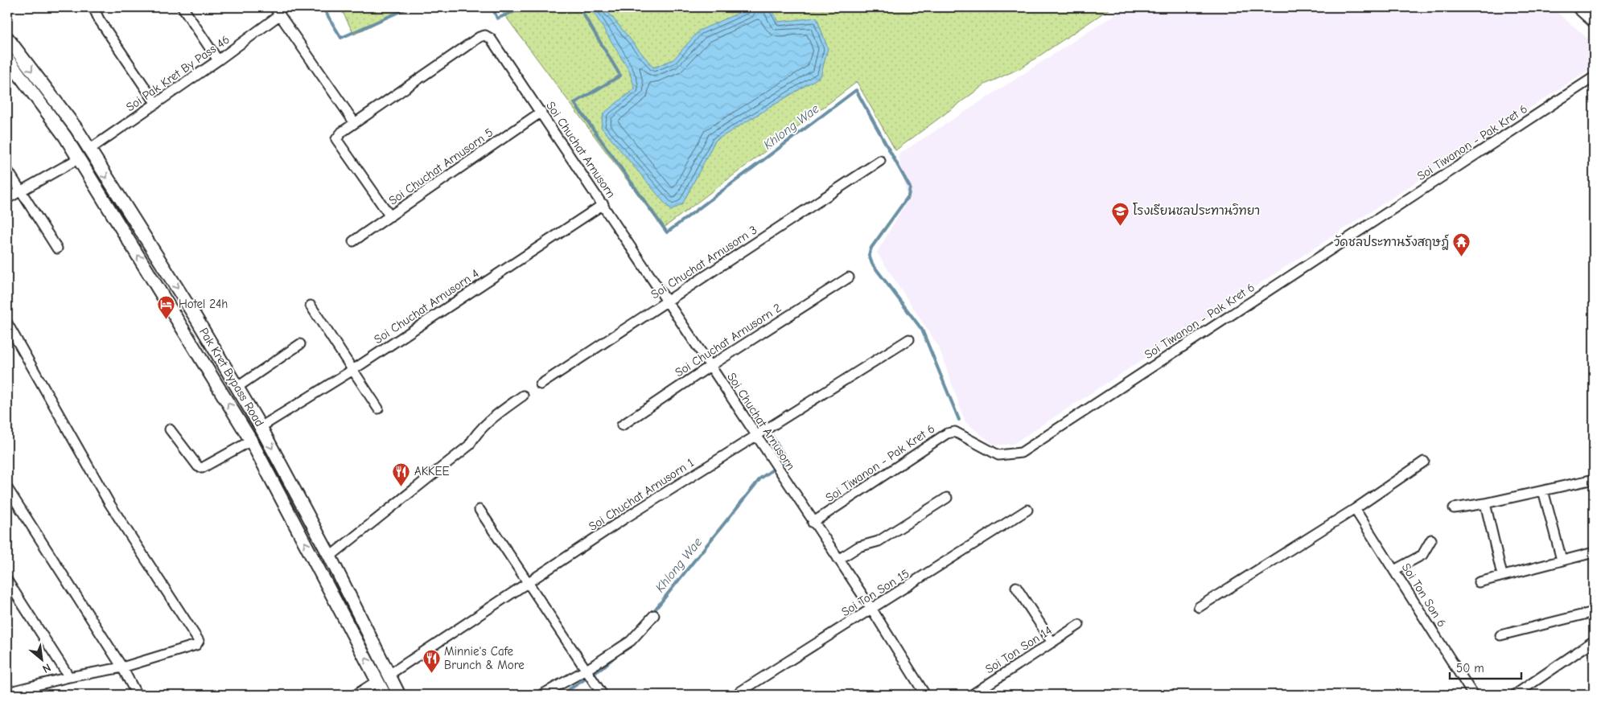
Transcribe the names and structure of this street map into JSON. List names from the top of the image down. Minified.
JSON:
{"streets":{"main road":["Pak Kret Bypass Road"],"street":["Soi Pak Kret By Pass 46","Soi Tiwanon - Pak Kret 6","Soi Chuchat Arnusorn","Soi Chuchat Arnusorn 5","Soi Chuchat Arnusorn 3","Soi Chuchat Arnusorn 4","Soi Chuchat Arnusorn 2","Soi Chuchat Arnusorn 1","Soi Ton Son 15","Soi Ton Son 6","Soi Ton Son 14"]},"crossings":[["Soi Pak Kret By Pass 46","Pak Kret Bypass Road"],["Soi Tiwanon - Pak Kret 6","Soi Chuchat Arnusorn"],["Soi Chuchat Arnusorn","Soi Chuchat Arnusorn 5"],["Soi Chuchat Arnusorn","Soi Chuchat Arnusorn 3"],["Soi Chuchat Arnusorn","Soi Chuchat Arnusorn 4"],["Soi Chuchat Arnusorn","Soi Chuchat Arnusorn 2"],["Soi Chuchat Arnusorn","Soi Chuchat Arnusorn 1"],["Soi Chuchat Arnusorn","Soi Ton Son 15"],["Soi Chuchat Arnusorn 4","Pak Kret Bypass Road"],["Pak Kret Bypass Road","Soi Chuchat Arnusorn 1"]],"water":["Khlong Wae"],"places":{"school or university":["โรงเรียนชลประทานวิทยา"],"temple":["วัดชลประทานรังสฤษฎ์"],"hotel":["Hotel 24h"],"restaurant":["AKKEE","Minnie's Cafe Brunch & More"]},"scale_bar":"50 m","north":"bottom right"}
